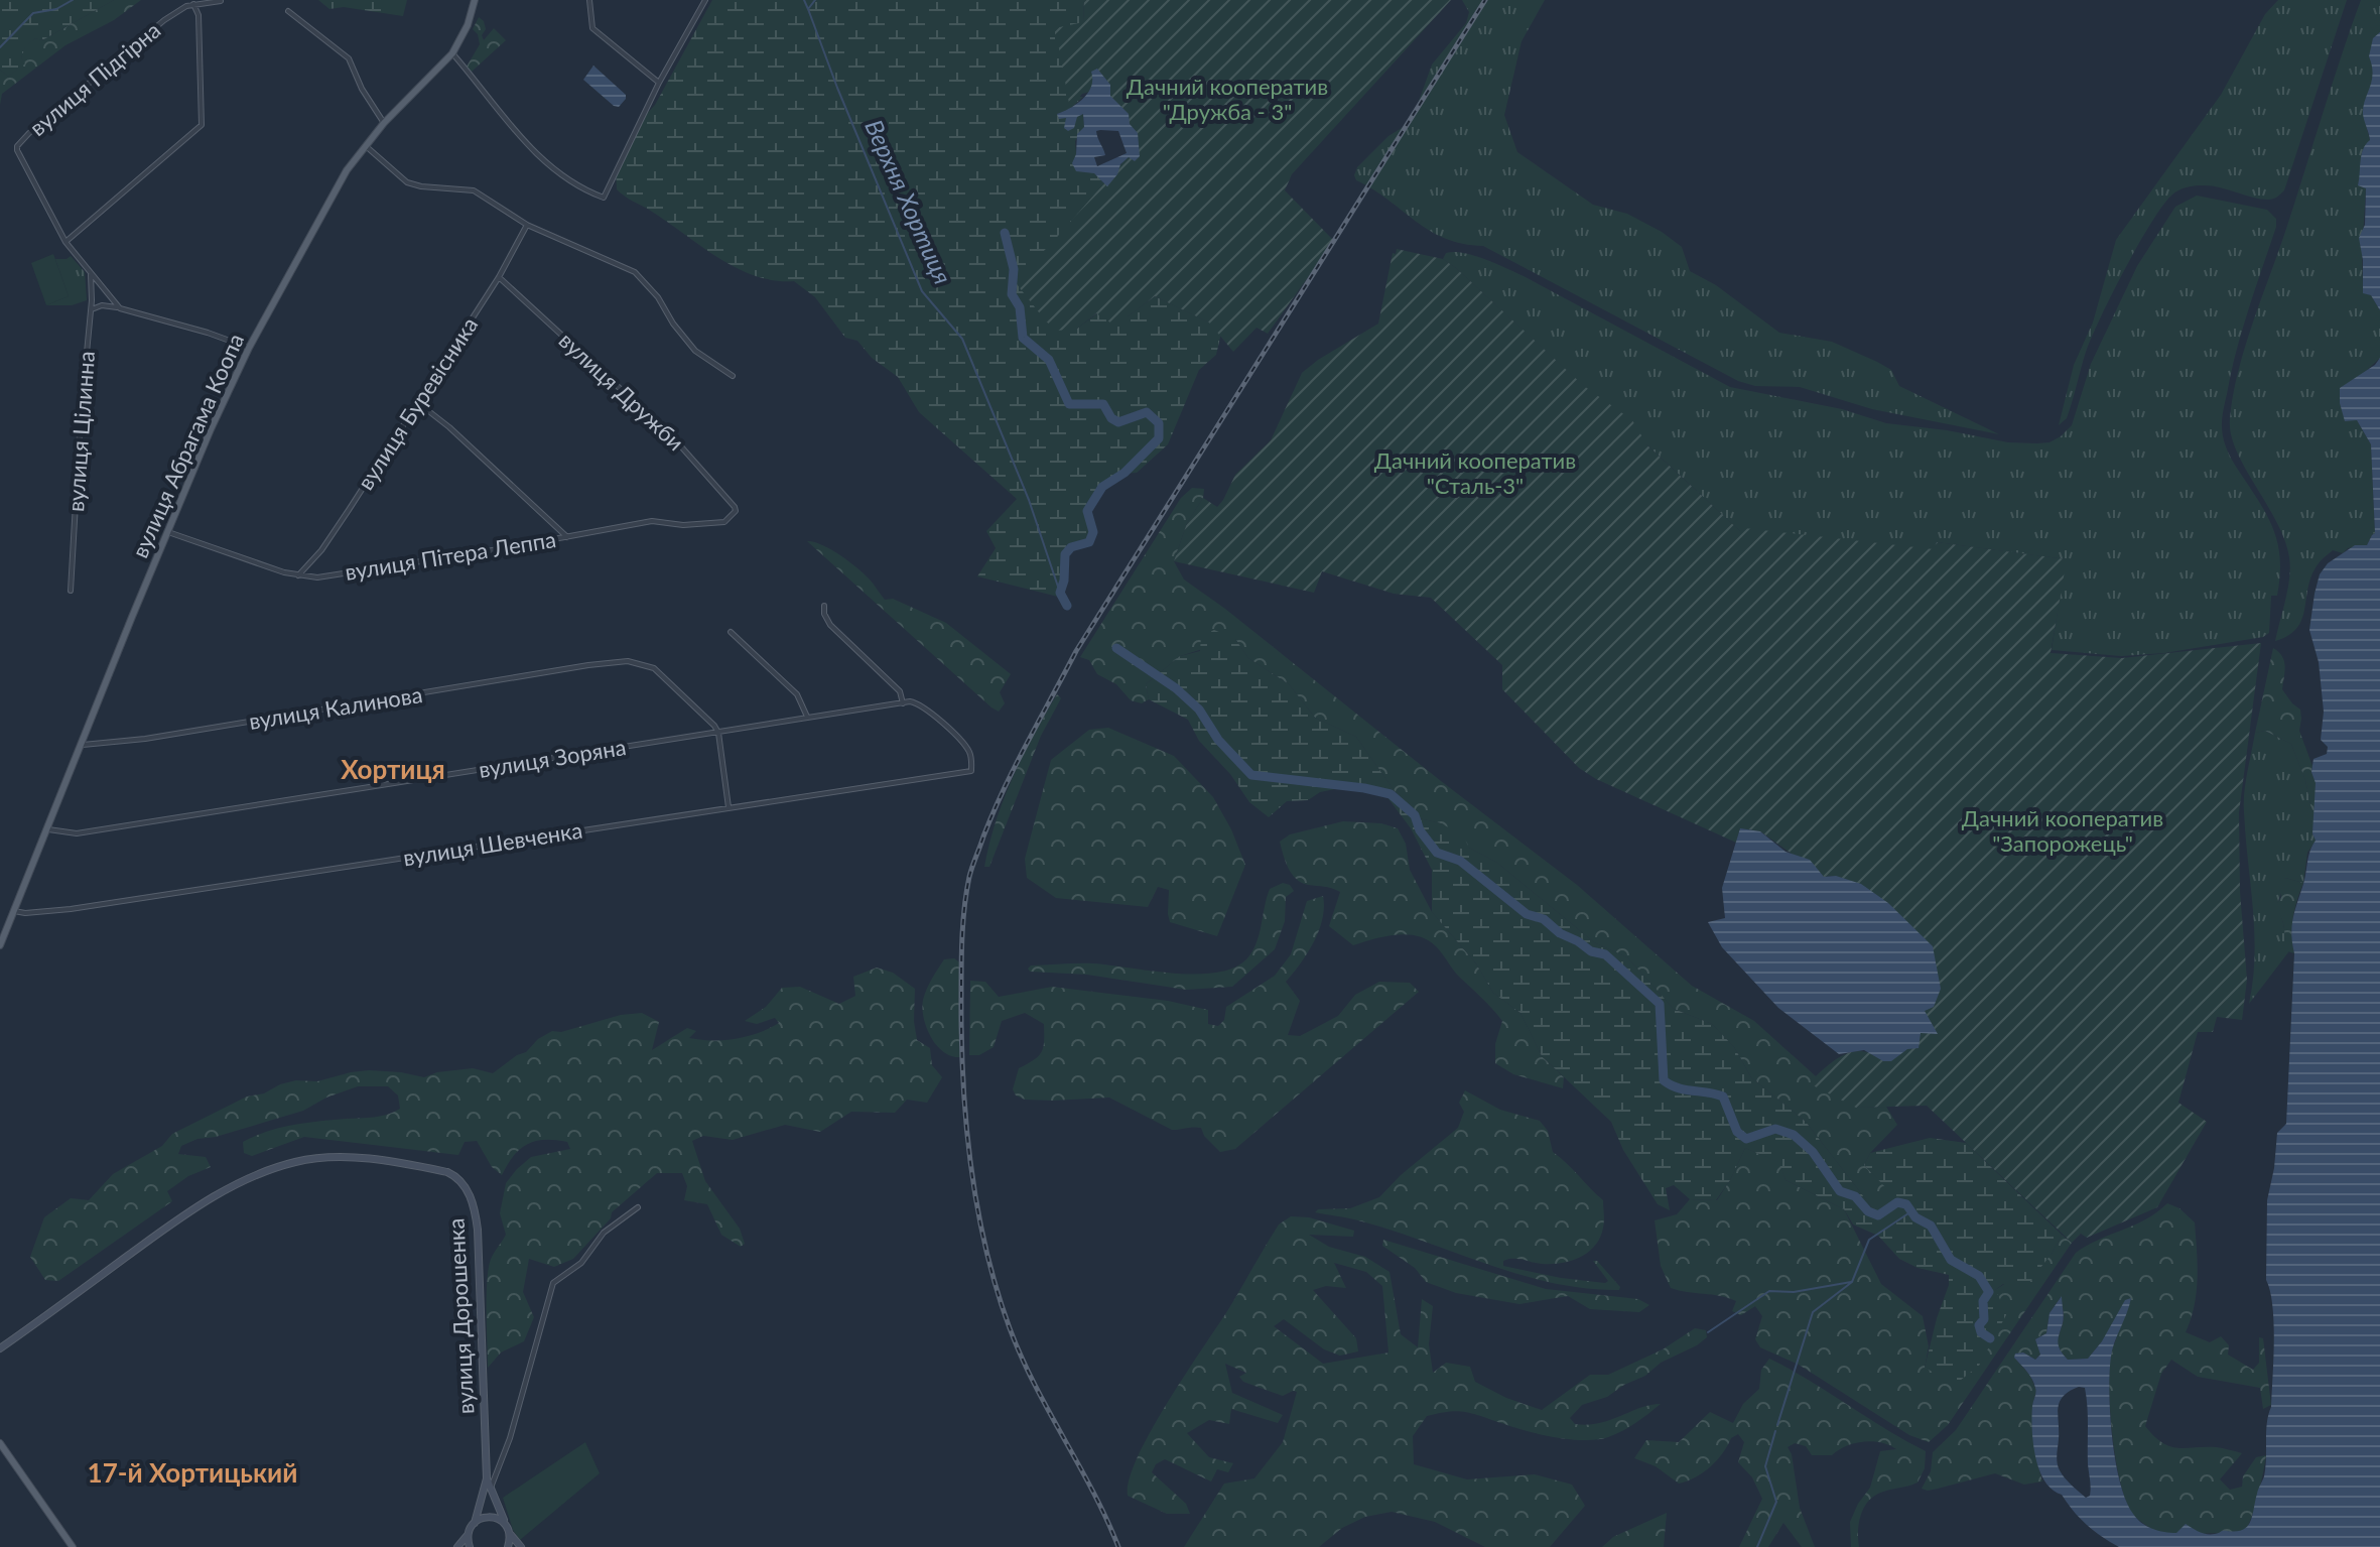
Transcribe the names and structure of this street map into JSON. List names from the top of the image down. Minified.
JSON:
{"streets":{"main road":["вулиця Абрагама Коопа"],"street":["вулиця Підгірна","вулиця Дружби","вулиця Буревісника","вулиця Цілинна","вулиця Пітера Леппа","вулиця Калинова","вулиця Зоряна","вулиця Шевченка","вулиця Дорошенка"]},"crossings":[["вулиця Дружби","вулиця Буревісника"],["вулиця Дружби","вулиця Пітера Леппа"],["вулиця Буревісника","вулиця Пітера Леппа"],["вулиця Абрагама Коопа","вулиця Пітера Леппа"],["вулиця Абрагама Коопа","вулиця Калинова"],["вулиця Абрагама Коопа","вулиця Зоряна"],["вулиця Абрагама Коопа","вулиця Шевченка"],["вулиця Калинова","вулиця Зоряна"],["вулиця Зоряна","вулиця Шевченка"]],"districts":["Хортиця","17-й Хортицький"],"water":["Верхня Хортиця"],"parks":["Дачний кооператив \"Дружба - 3\"","Дачний кооператив \"Сталь-3\"","Дачний кооператив \"Запорожець\""]}
